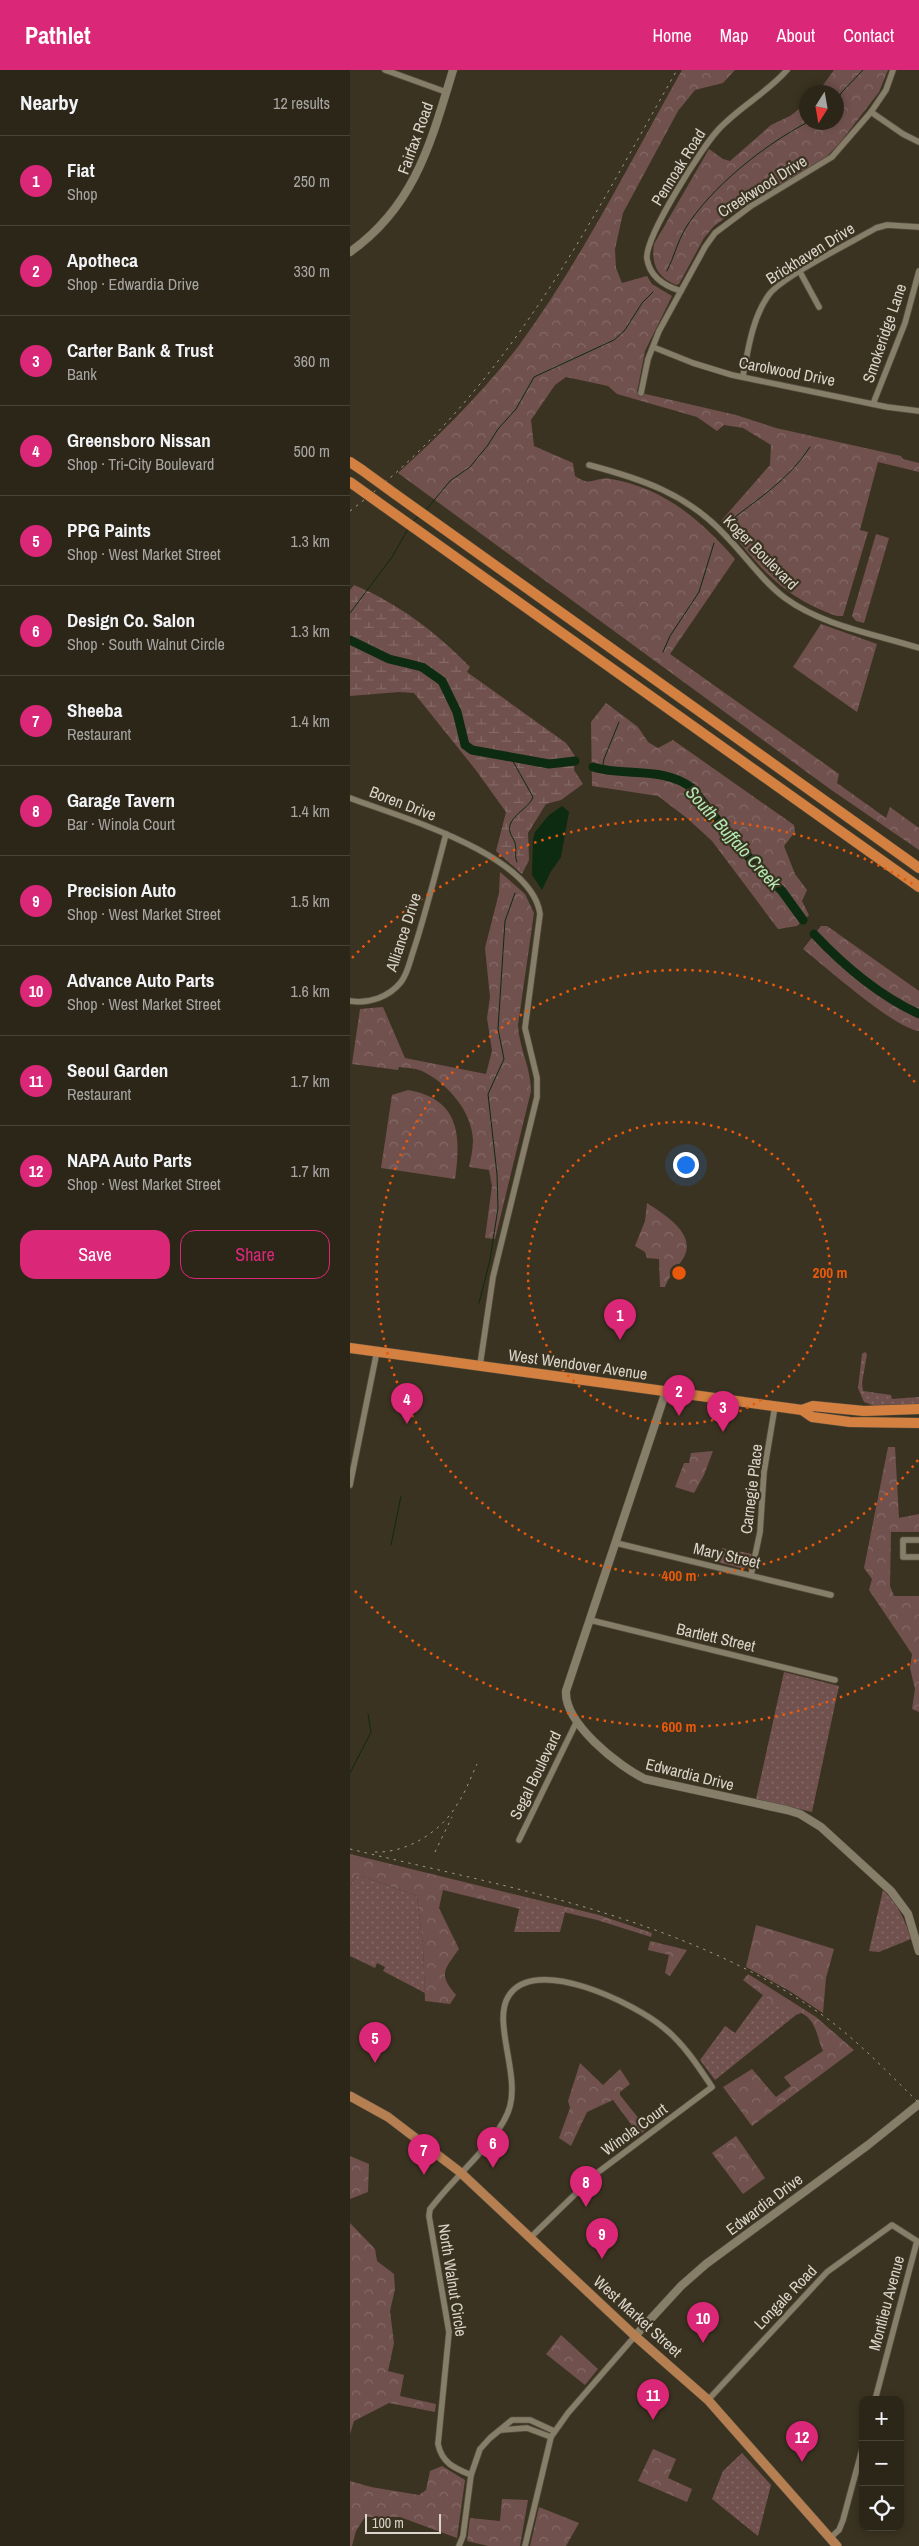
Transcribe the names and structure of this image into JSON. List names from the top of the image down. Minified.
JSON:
{"streets":{"highway":["West Wendover Avenue"],"main road":["Fairfax Road","Edwardia Drive","West Market Street"],"street":["Pennoak Road","Creekwood Drive","Brickhaven Drive","Smokeridge Lane","Carolwood Drive","Koger Boulevard","Boren Drive","Alliance Drive","Carnegie Place","Mary Street","Bartlett Street","Segal Boulevard","Winola Court","North Walnut Circle","Longale Road","Montlieu Avenue"]},"crossings":[["Pennoak Road","Creekwood Drive"],["Creekwood Drive","Carolwood Drive"],["Brickhaven Drive","Carolwood Drive"],["Smokeridge Lane","Carolwood Drive"],["Boren Drive","Alliance Drive"],["Boren Drive","West Wendover Avenue"],["West Wendover Avenue","Carnegie Place"],["West Wendover Avenue","Edwardia Drive"],["Carnegie Place","Mary Street"],["Mary Street","Edwardia Drive"],["Bartlett Street","Edwardia Drive"],["Edwardia Drive","Segal Boulevard"],["Edwardia Drive","West Market Street"],["Winola Court","North Walnut Circle"],["Winola Court","West Market Street"],["North Walnut Circle","West Market Street"],["Longale Road","Montlieu Avenue"],["Longale Road","West Market Street"]],"water":["South Buffalo Creek"],"scale_bar":"100 m","north":"bottom","page":{"header":"Pathlet","nav":["Home","Map","About","Contact"],"heading":["Nearby","12 results"],"list":[{"mark":"1","name":"Fiat","note":"Shop","value":"250 m"},{"mark":"2","name":"Apotheca","note":"Shop · Edwardia Drive","value":"330 m"},{"mark":"3","name":"Carter Bank & Trust","note":"Bank","value":"360 m"},{"mark":"4","name":"Greensboro Nissan","note":"Shop · Tri-City Boulevard","value":"500 m"},{"mark":"5","name":"PPG Paints","note":"Shop · West Market Street","value":"1.3 km"},{"mark":"6","name":"Design Co. Salon","note":"Shop · South Walnut Circle","value":"1.3 km"},{"mark":"7","name":"Sheeba","note":"Restaurant","value":"1.4 km"},{"mark":"8","name":"Garage Tavern","note":"Bar · Winola Court","value":"1.4 km"},{"mark":"9","name":"Precision Auto","note":"Shop · West Market Street","value":"1.5 km"},{"mark":"10","name":"Advance Auto Parts","note":"Shop · West Market Street","value":"1.6 km"},{"mark":"11","name":"Seoul Garden","note":"Restaurant","value":"1.7 km"},{"mark":"12","name":"NAPA Auto Parts","note":"Shop · West Market Street","value":"1.7 km"}],"buttons":["Save","Share"],"pins":["1","2","4","3","5","6","7","8","9","10","11","12"],"map_buttons":["+","−"],"scale":"100 m"},"rings":["200 m","400 m","600 m"]}
